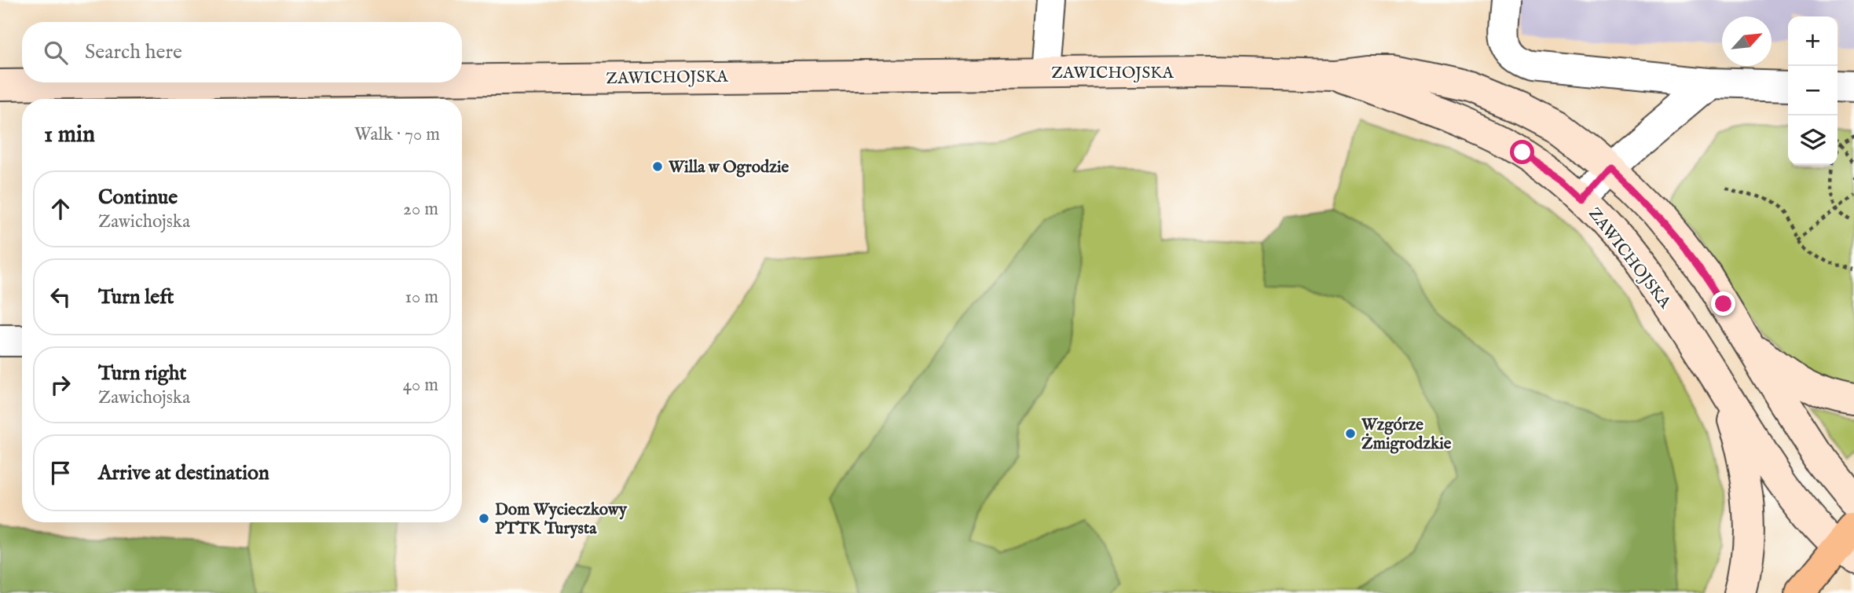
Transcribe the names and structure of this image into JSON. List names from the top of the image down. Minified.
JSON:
{"streets":{"street":["ZAWICHOJSKA"]},"places":["Willa w Ogrodzie","Wzgórze Żmigrodzkie","Dom Wycieczkowy PTTK Turysta"],"north":"top right","page":{"map_buttons":["+","−"],"search":"Search here","heading":["1 min","Walk · 70 m"],"list":[["Continue","Zawichojska","20 m"],["Turn left","10 m"],["Turn right","Zawichojska","40 m"],"Arrive at destination"]}}
